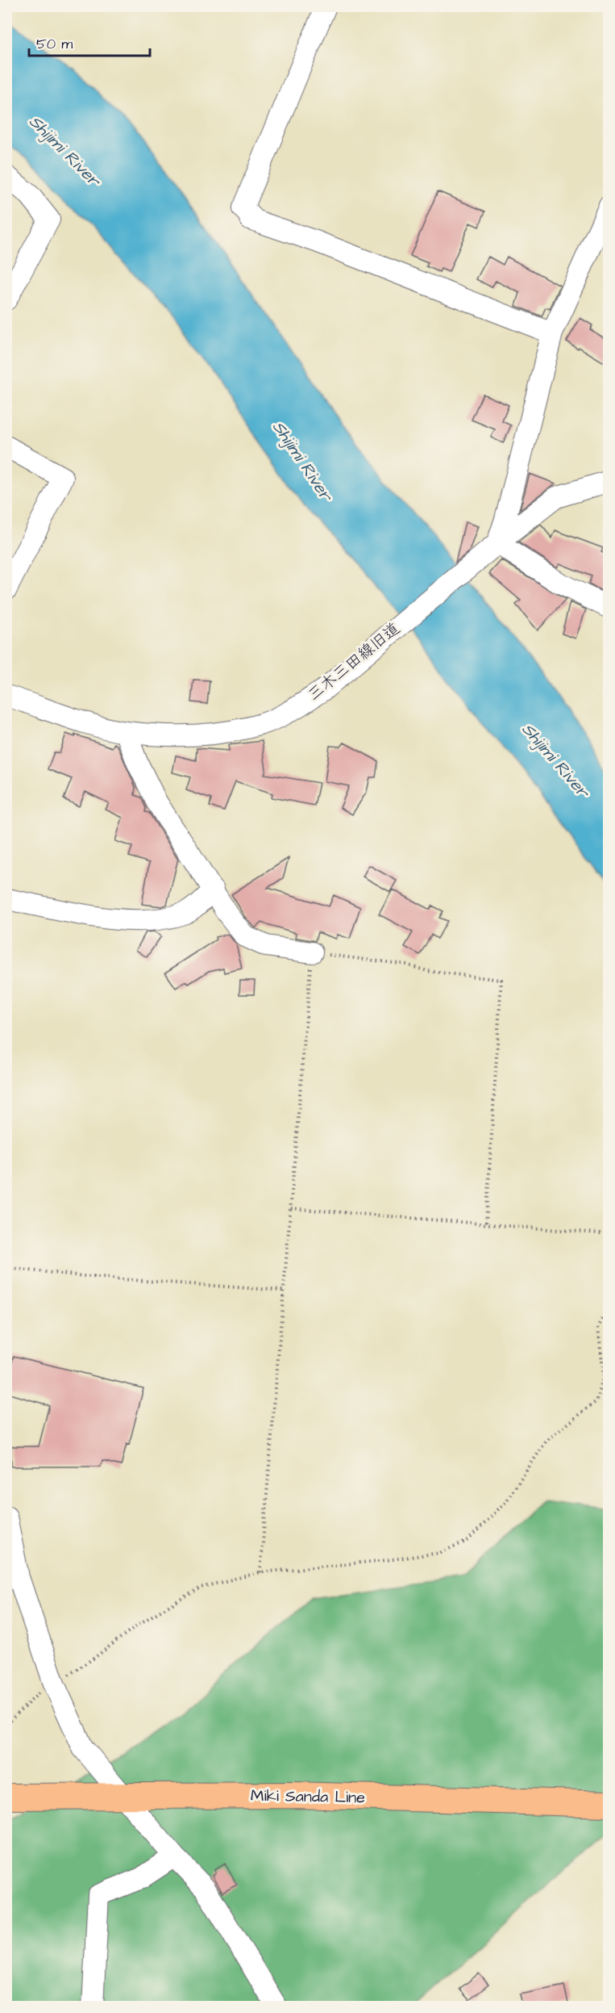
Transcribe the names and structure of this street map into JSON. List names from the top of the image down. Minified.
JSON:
{"streets":{"main road":["Miki Sanda Line"],"street":["三木三田線旧道"]},"water":["Shijimi River"],"scale_bar":"50 m"}
